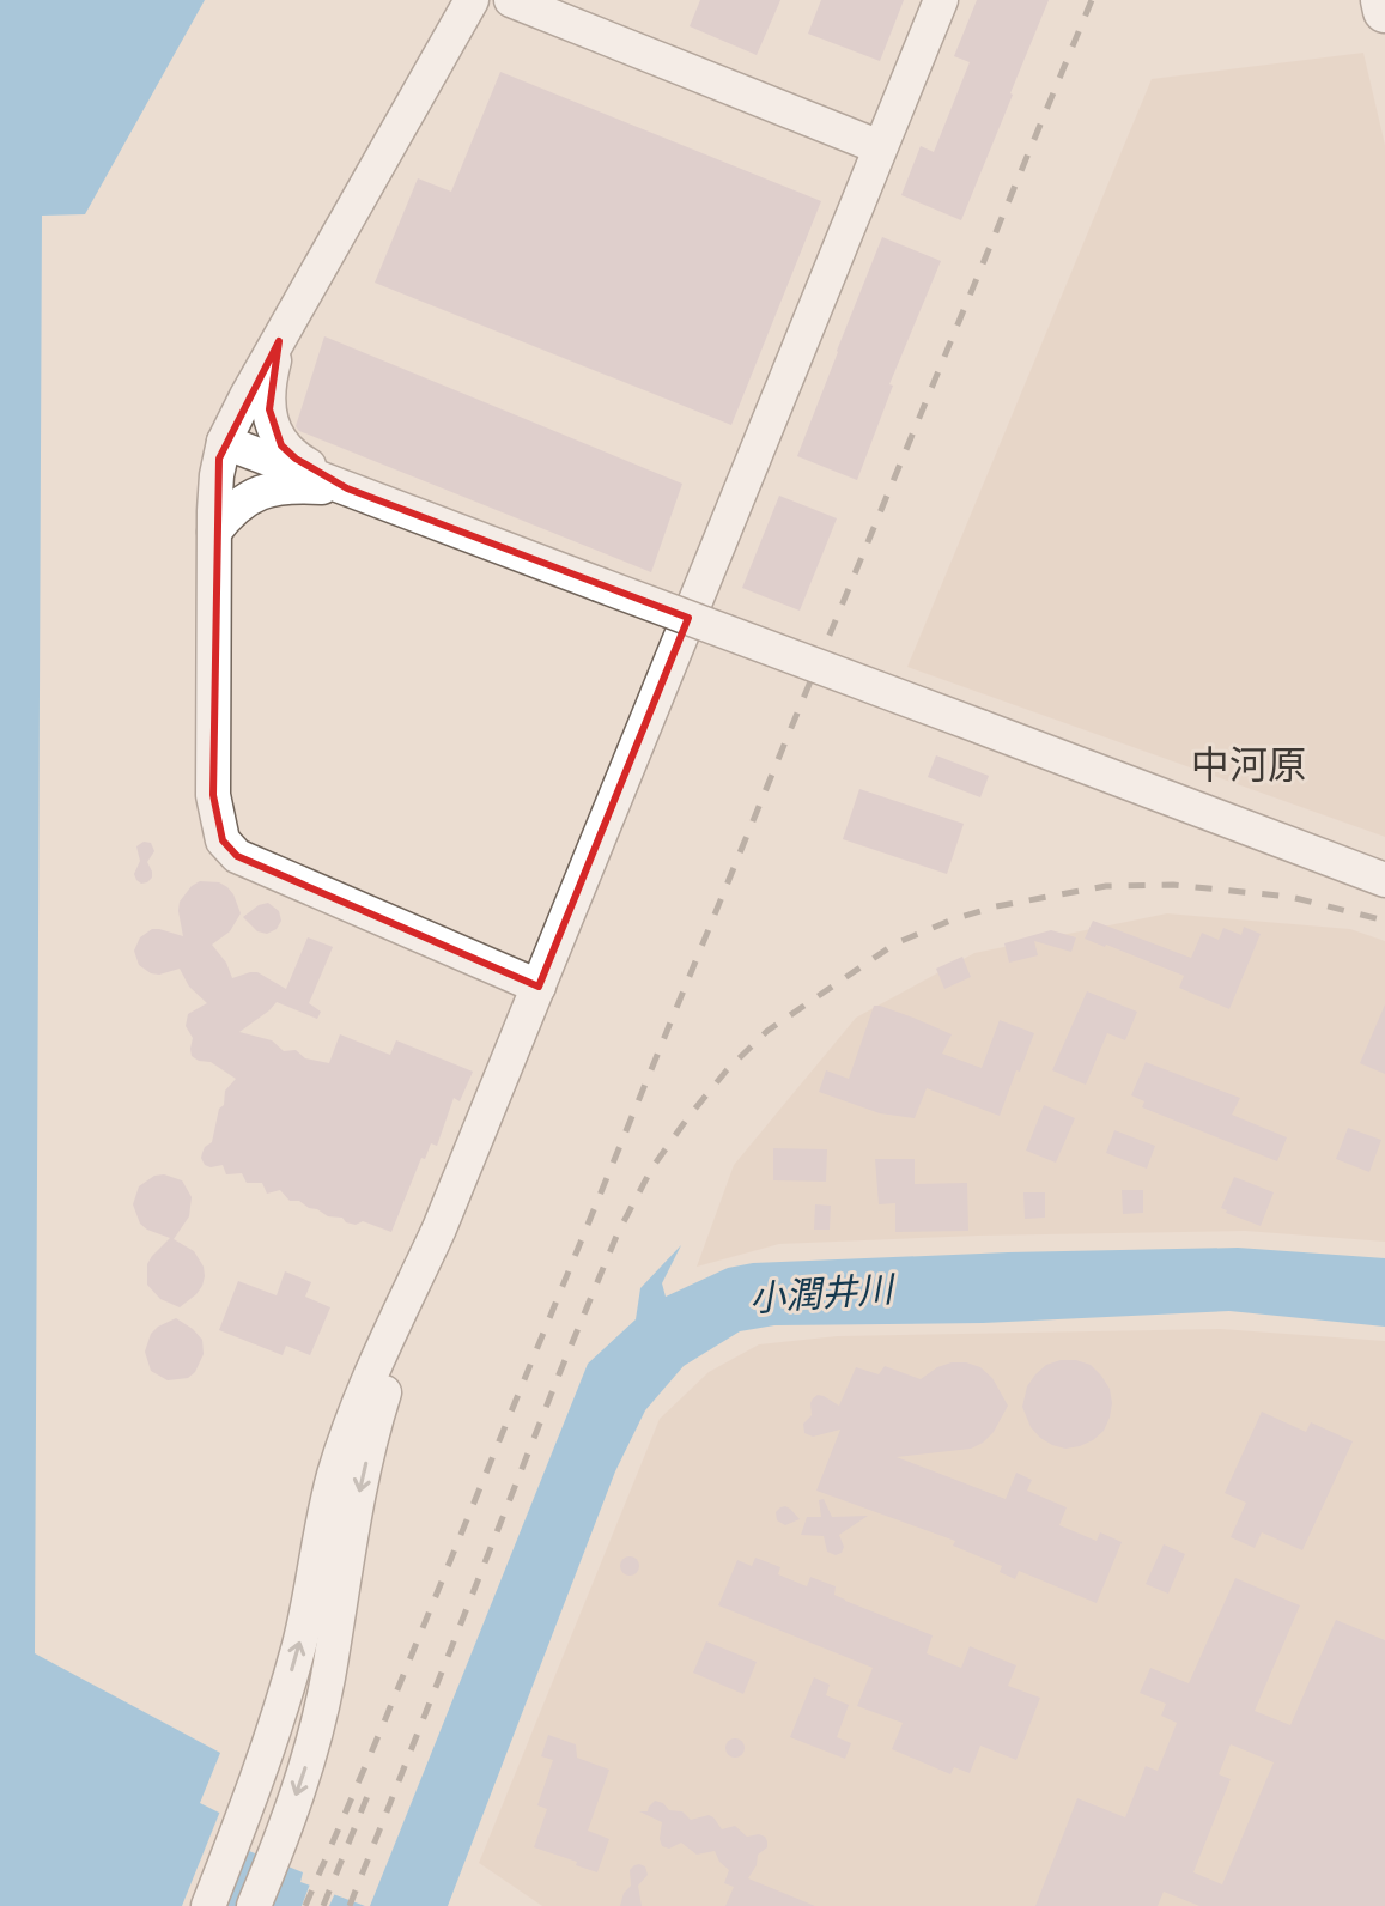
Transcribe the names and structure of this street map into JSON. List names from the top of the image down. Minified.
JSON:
{"districts":["中河原"],"water":["小潤井川"]}
